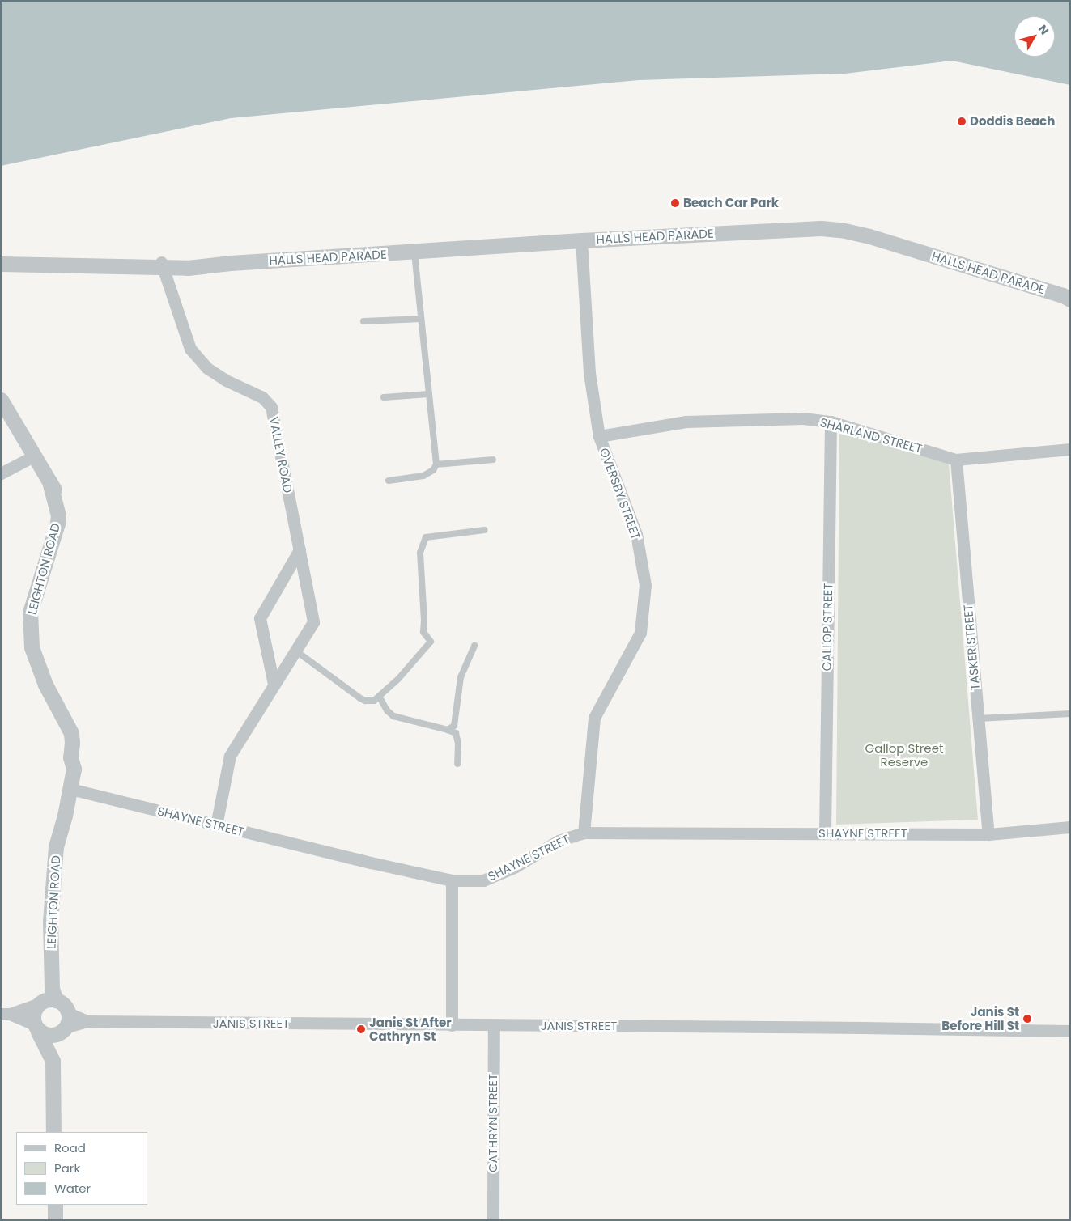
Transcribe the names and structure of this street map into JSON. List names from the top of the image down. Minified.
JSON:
{"streets":{"street":["HALLS HEAD PARADE","SHARLAND STREET","VALLEY ROAD","OVERSBY STREET","LEIGHTON ROAD","GALLOP STREET","TASKER STREET","SHAYNE STREET","JANIS STREET","CATHRYN STREET"]},"crossings":[["HALLS HEAD PARADE","VALLEY ROAD"],["HALLS HEAD PARADE","OVERSBY STREET"],["SHARLAND STREET","OVERSBY STREET"],["SHARLAND STREET","GALLOP STREET"],["SHARLAND STREET","TASKER STREET"],["VALLEY ROAD","SHAYNE STREET"],["OVERSBY STREET","SHAYNE STREET"],["LEIGHTON ROAD","SHAYNE STREET"],["LEIGHTON ROAD","JANIS STREET"],["GALLOP STREET","SHAYNE STREET"],["TASKER STREET","SHAYNE STREET"],["JANIS STREET","CATHRYN STREET"]],"parks":["Gallop Street Reserve"],"places":["Doddis Beach","Beach Car Park","Janis St Before Hill St","Janis St After Cathryn St"],"legend":["Road","Park","Water"],"north":"top right"}
